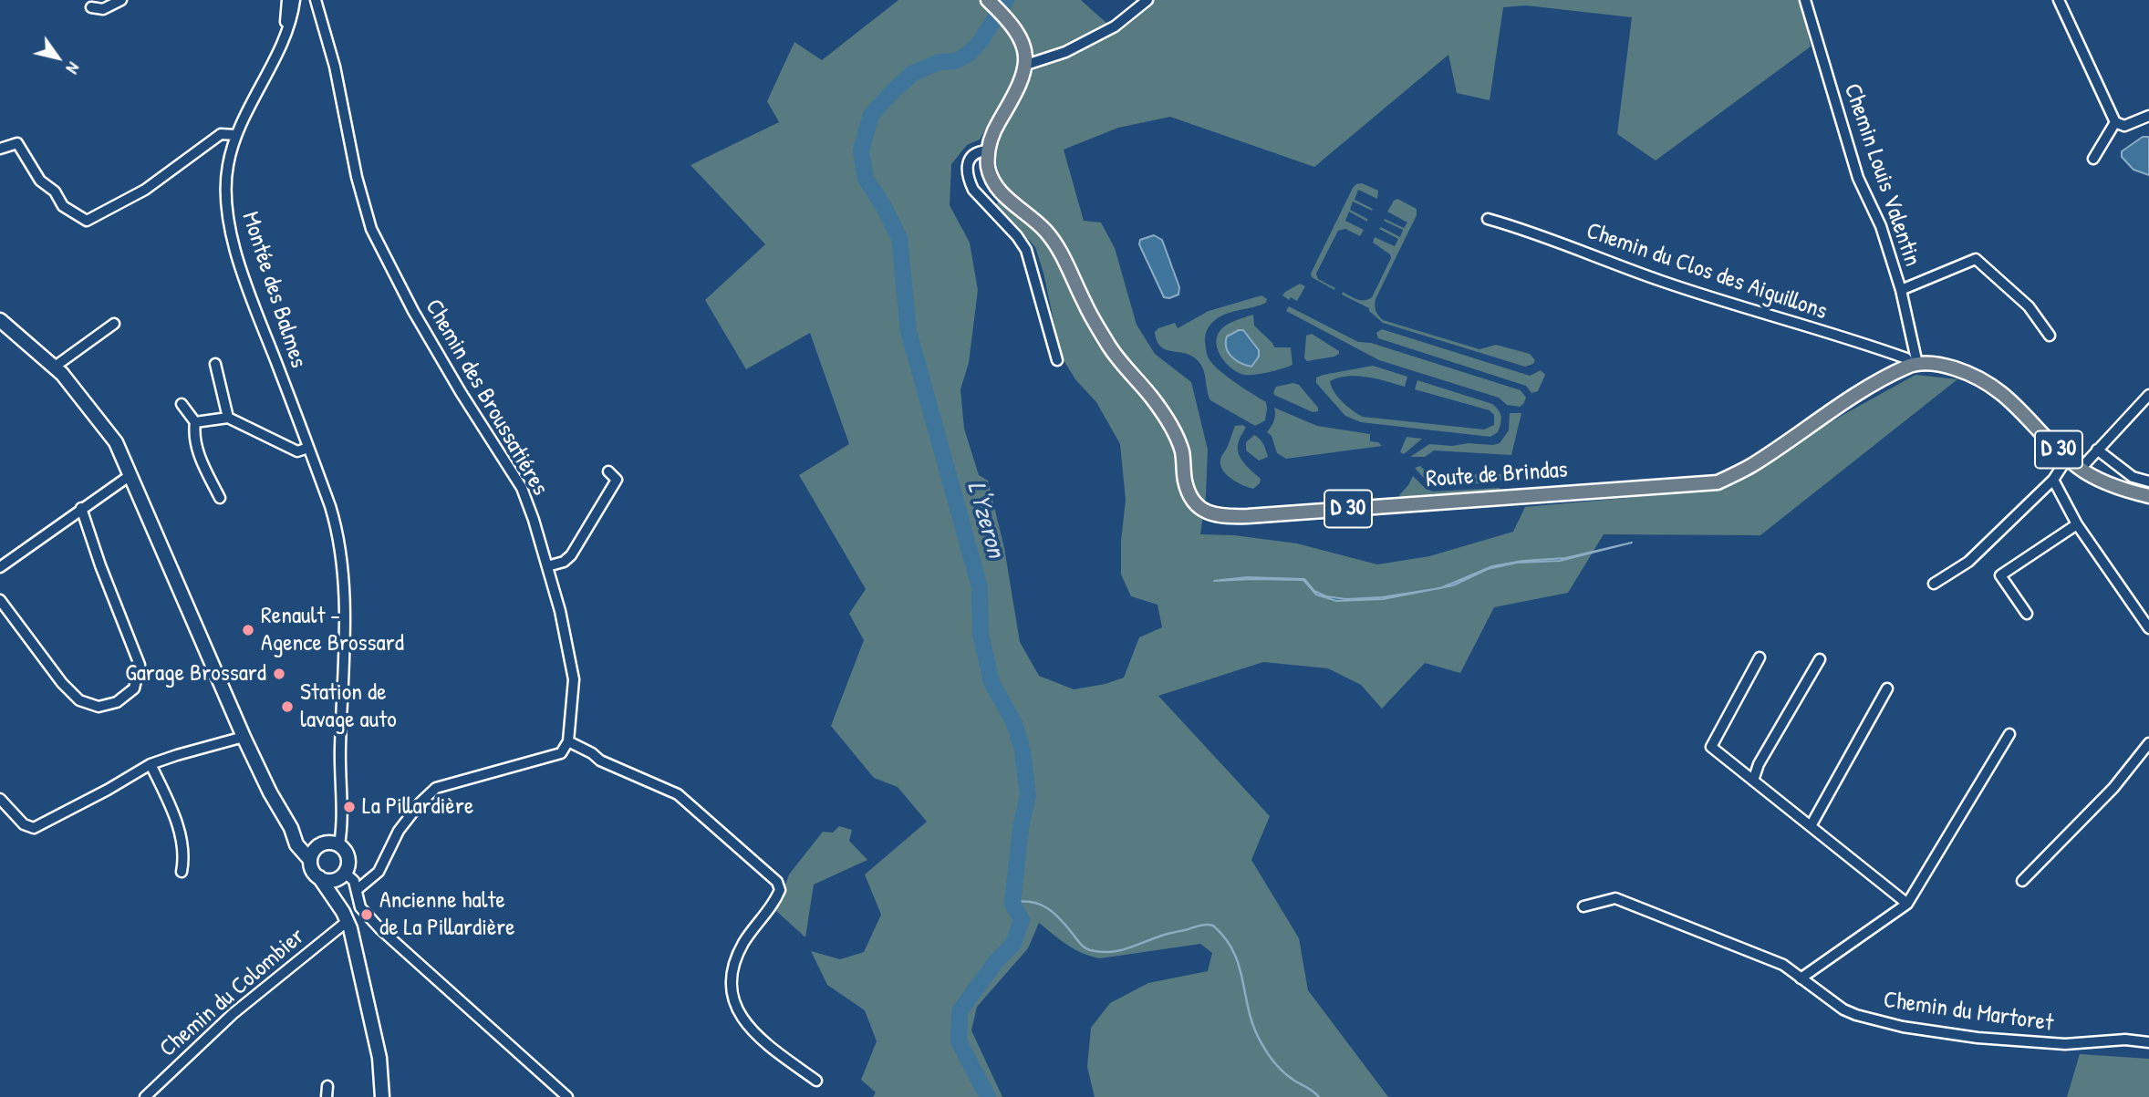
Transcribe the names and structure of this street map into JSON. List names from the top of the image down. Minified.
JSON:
{"streets":{"main road":["D 30","Route de Brindas"],"street":["Chemin Louis Valentin","Chemin du Clos des Aiguillons","Montée des Balmes","Chemin des Broussatiéres","Chemin du Colombier","Chemin du Martoret"]},"crossings":[["Chemin Louis Valentin","Chemin du Clos des Aiguillons"],["Chemin Louis Valentin","D 30"],["Chemin Louis Valentin","Route de Brindas"],["Chemin du Clos des Aiguillons","D 30"],["Chemin du Clos des Aiguillons","Route de Brindas"],["D 30","Route de Brindas"]],"water":["L'Yzeron"],"places":["Renault - Agence Brossard","Garage Brossard","Station de lavage auto","La Pillardière","Ancienne halte de La Pillardière"],"north":"bottom right"}
